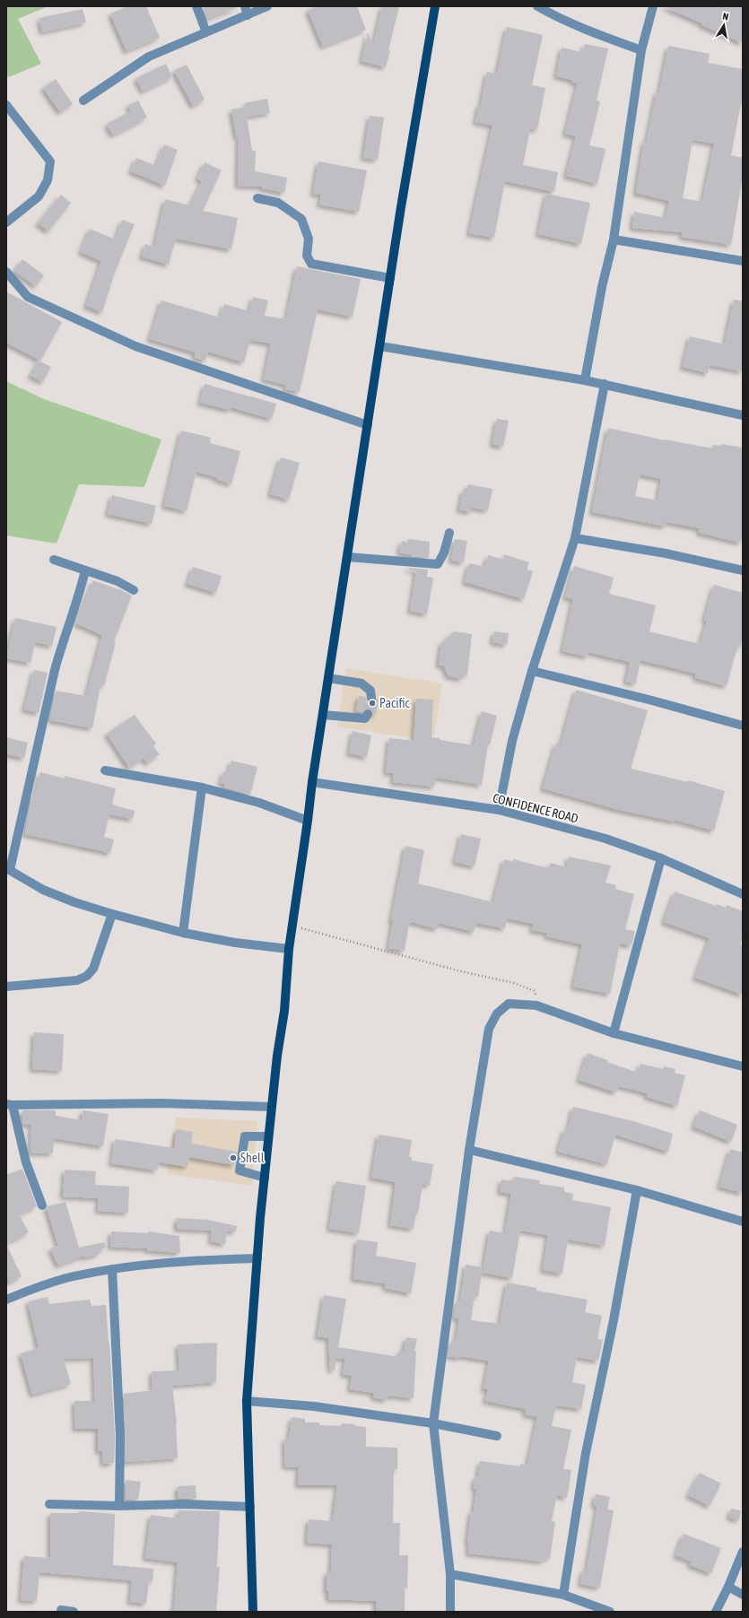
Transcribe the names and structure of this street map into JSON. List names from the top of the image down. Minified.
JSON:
{"streets":{"street":["CONFIDENCE ROAD"]},"places":["Pacific","Shell"],"north":"top"}
